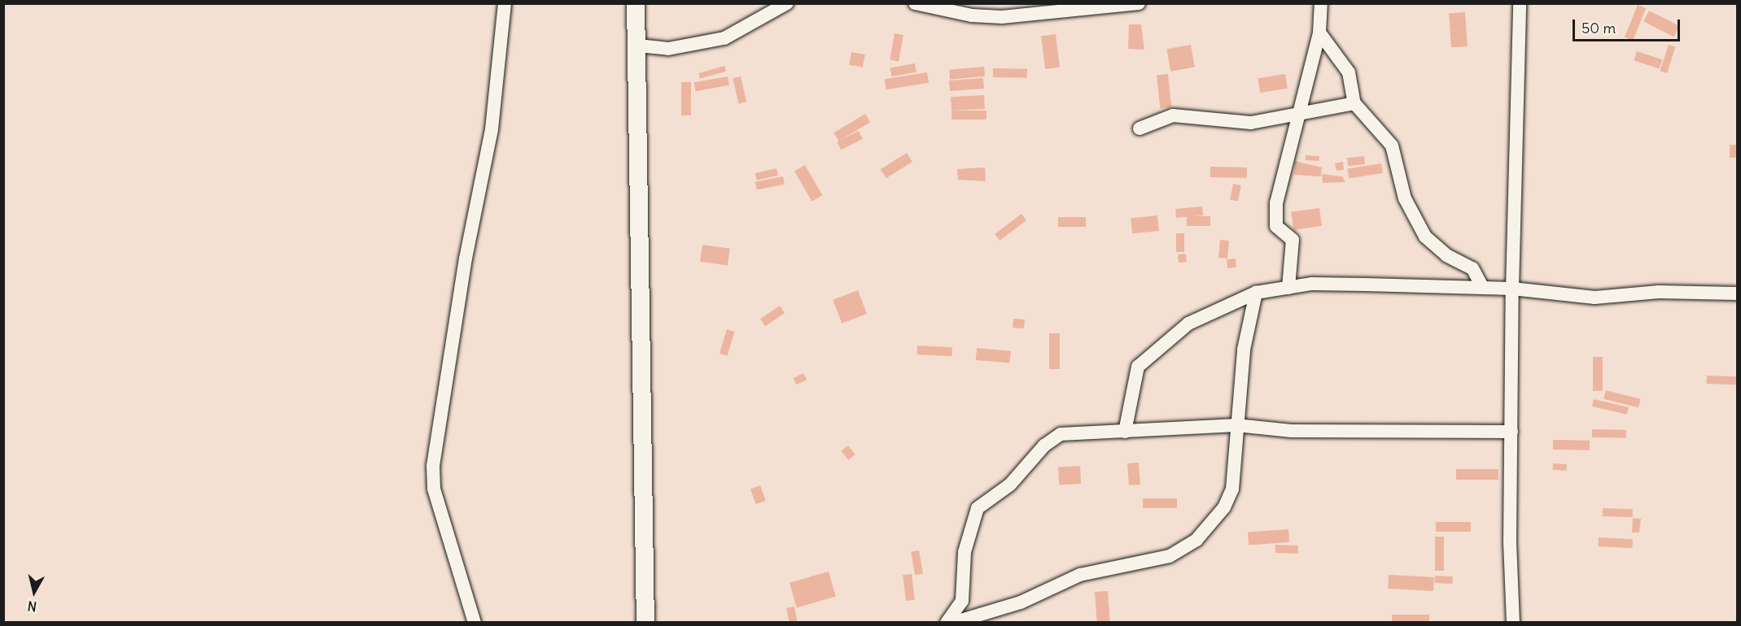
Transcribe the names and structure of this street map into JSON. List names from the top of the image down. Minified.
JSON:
{"scale_bar":"50 m","north":"bottom"}
